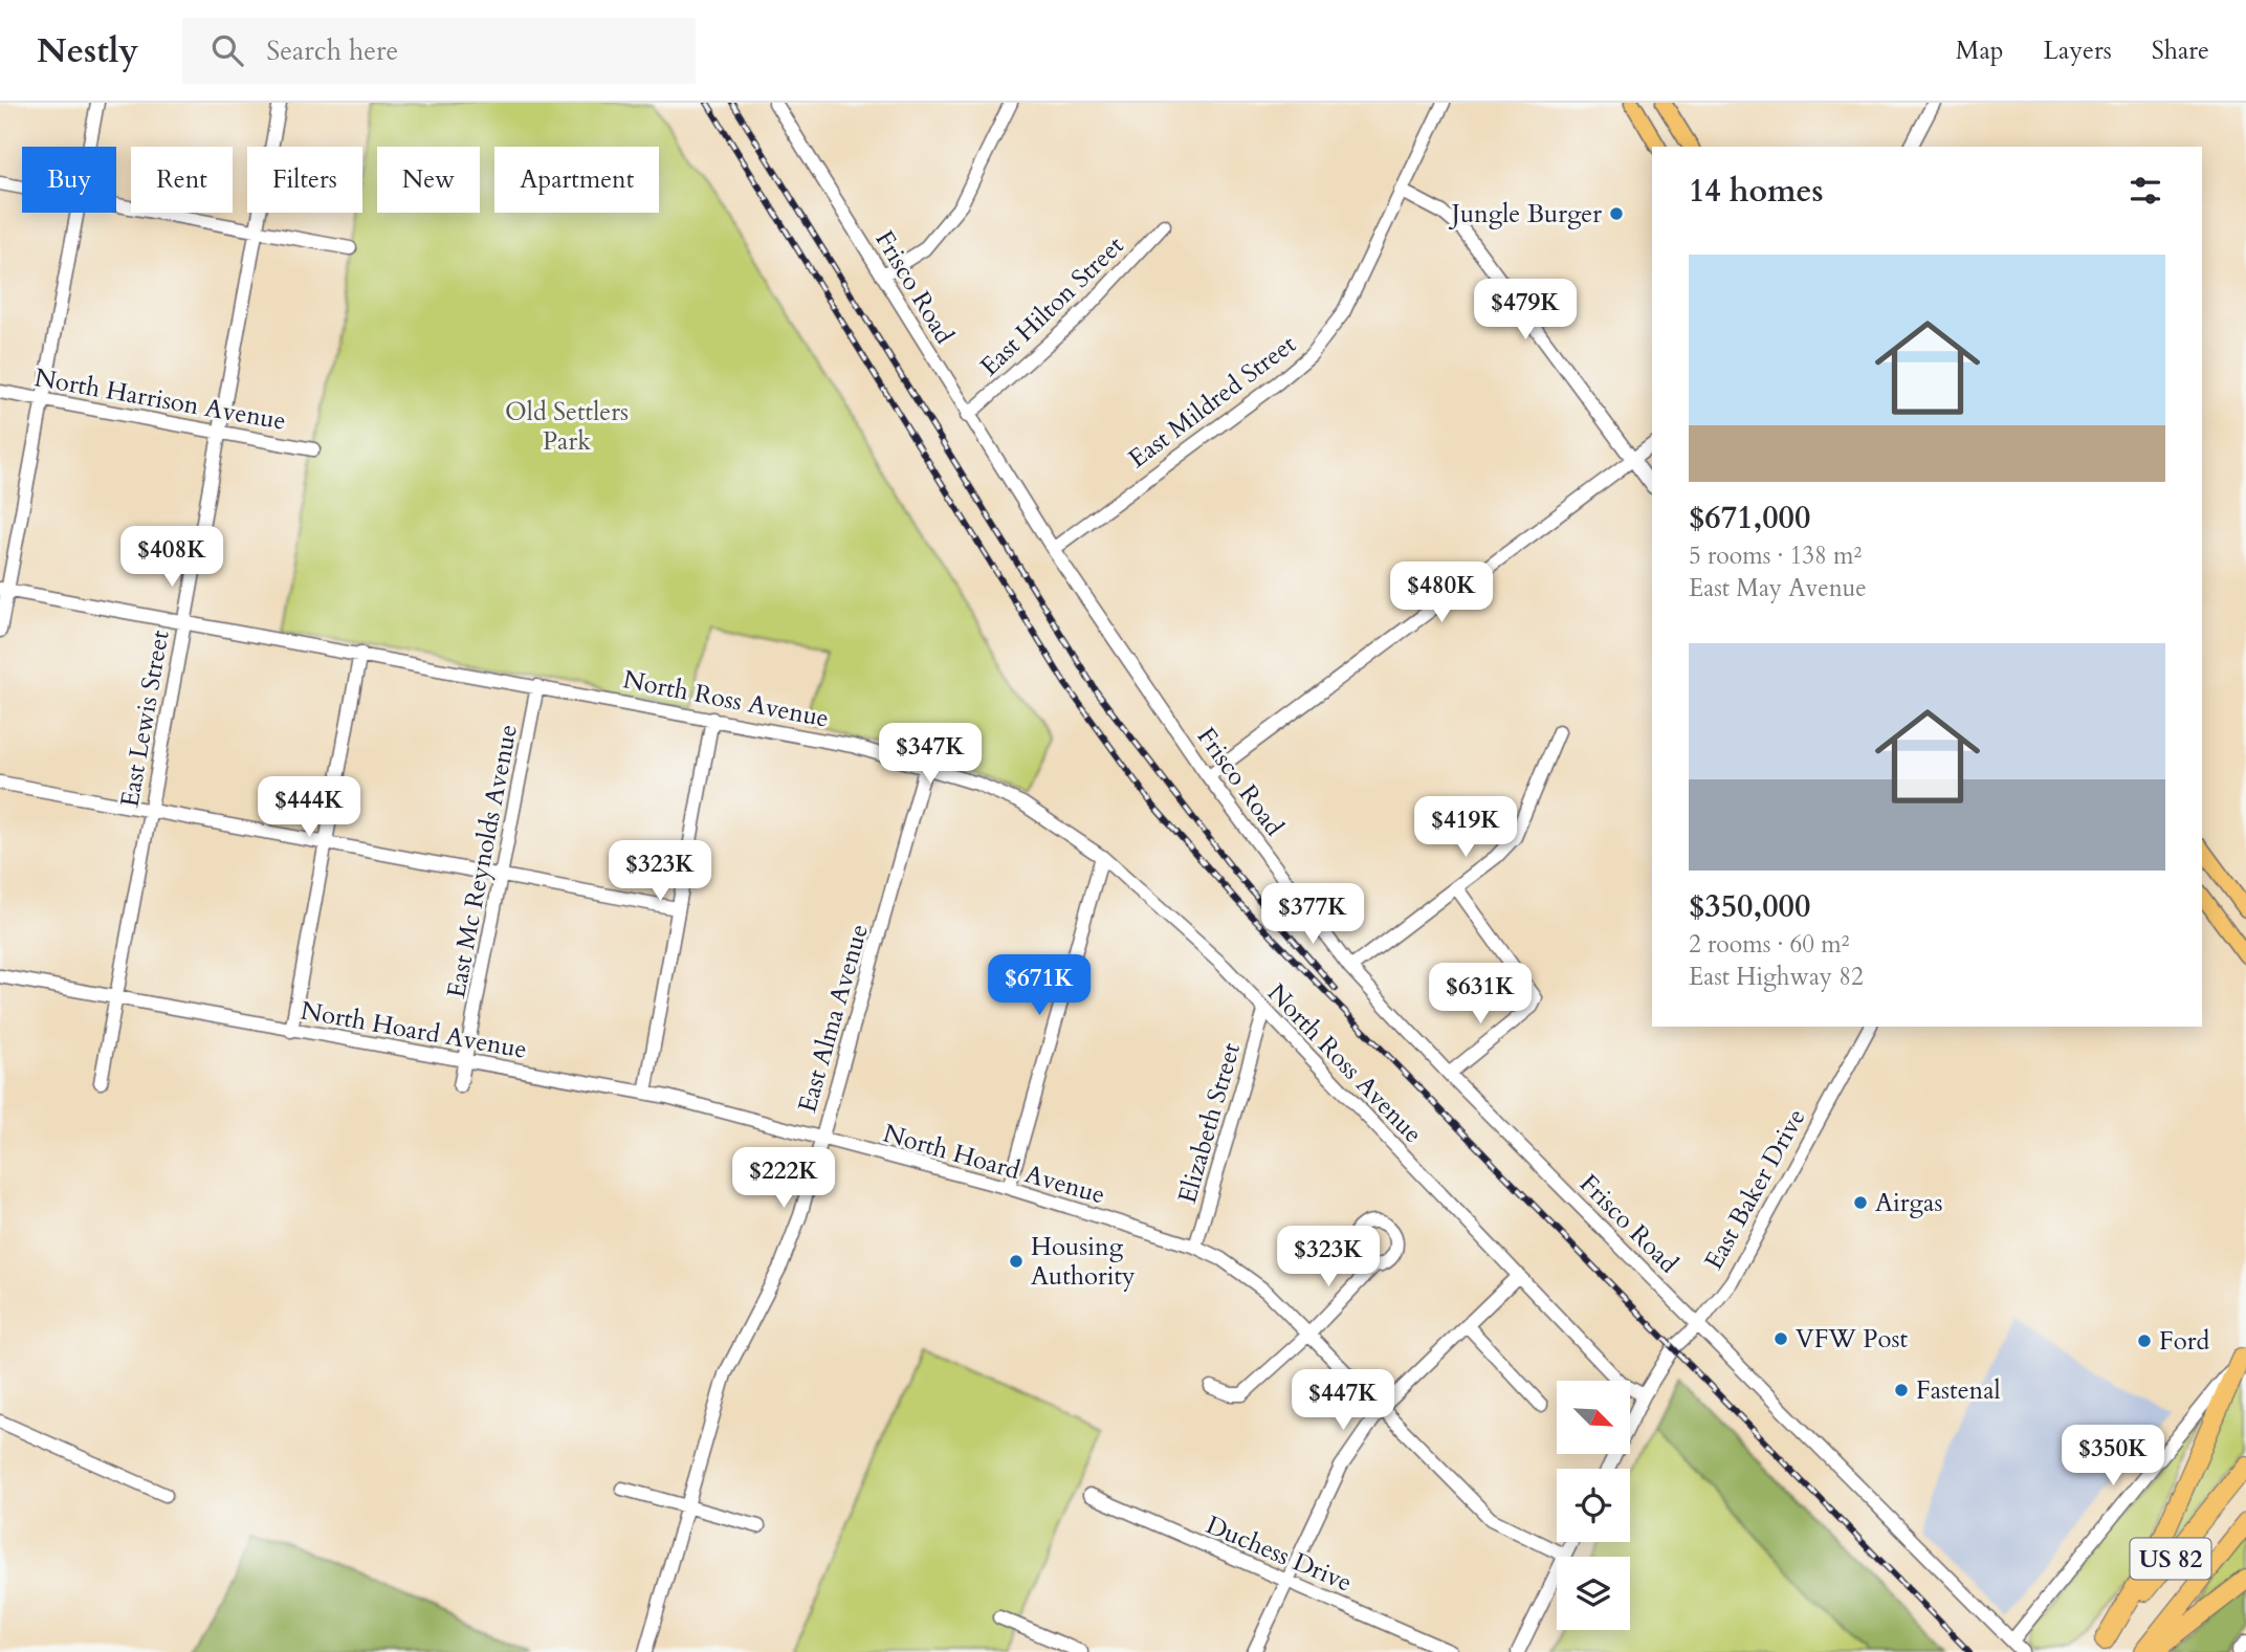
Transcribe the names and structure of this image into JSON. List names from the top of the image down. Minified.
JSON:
{"streets":{"highway":["US 82"],"street":["Frisco Road","East Hilton Street","North Harrison Avenue","East Mildred Street","North Ross Avenue","East Lewis Street","East Mc Reynolds Avenue","East Alma Avenue","North Hoard Avenue","Elizabeth Street","East Baker Drive","Duchess Drive"]},"crossings":[["Frisco Road","East Hilton Street"],["Frisco Road","East Mildred Street"],["Frisco Road","East Baker Drive"],["North Harrison Avenue","East Lewis Street"],["North Ross Avenue","East Lewis Street"],["North Ross Avenue","East Mc Reynolds Avenue"],["North Ross Avenue","East Alma Avenue"],["North Ross Avenue","Elizabeth Street"],["North Ross Avenue","East Baker Drive"],["East Lewis Street","North Hoard Avenue"],["East Mc Reynolds Avenue","North Hoard Avenue"],["East Alma Avenue","North Hoard Avenue"],["North Hoard Avenue","Elizabeth Street"]],"parks":["Old Settlers Park"],"places":["Jungle Burger","Airgas","Housing Authority","VFW Post","Ford","Fastenal"],"north":"bottom right","page":{"header":"Nestly","search":"Search here","nav":["Map","Layers","Share"],"chip":["Buy","Rent","Filters","New","Apartment"],"heading":"14 homes","list":[{"name":"$671,000","note":"5 rooms · 138 m² · East May Avenue"},{"name":"$350,000","note":"2 rooms · 60 m² · East Highway 82"}],"price":["$479K","$408K","$480K","$347K","$444K","$419K","$323K","$377K","$671K","$631K","$222K","$323K","$447K","$350K"]}}
